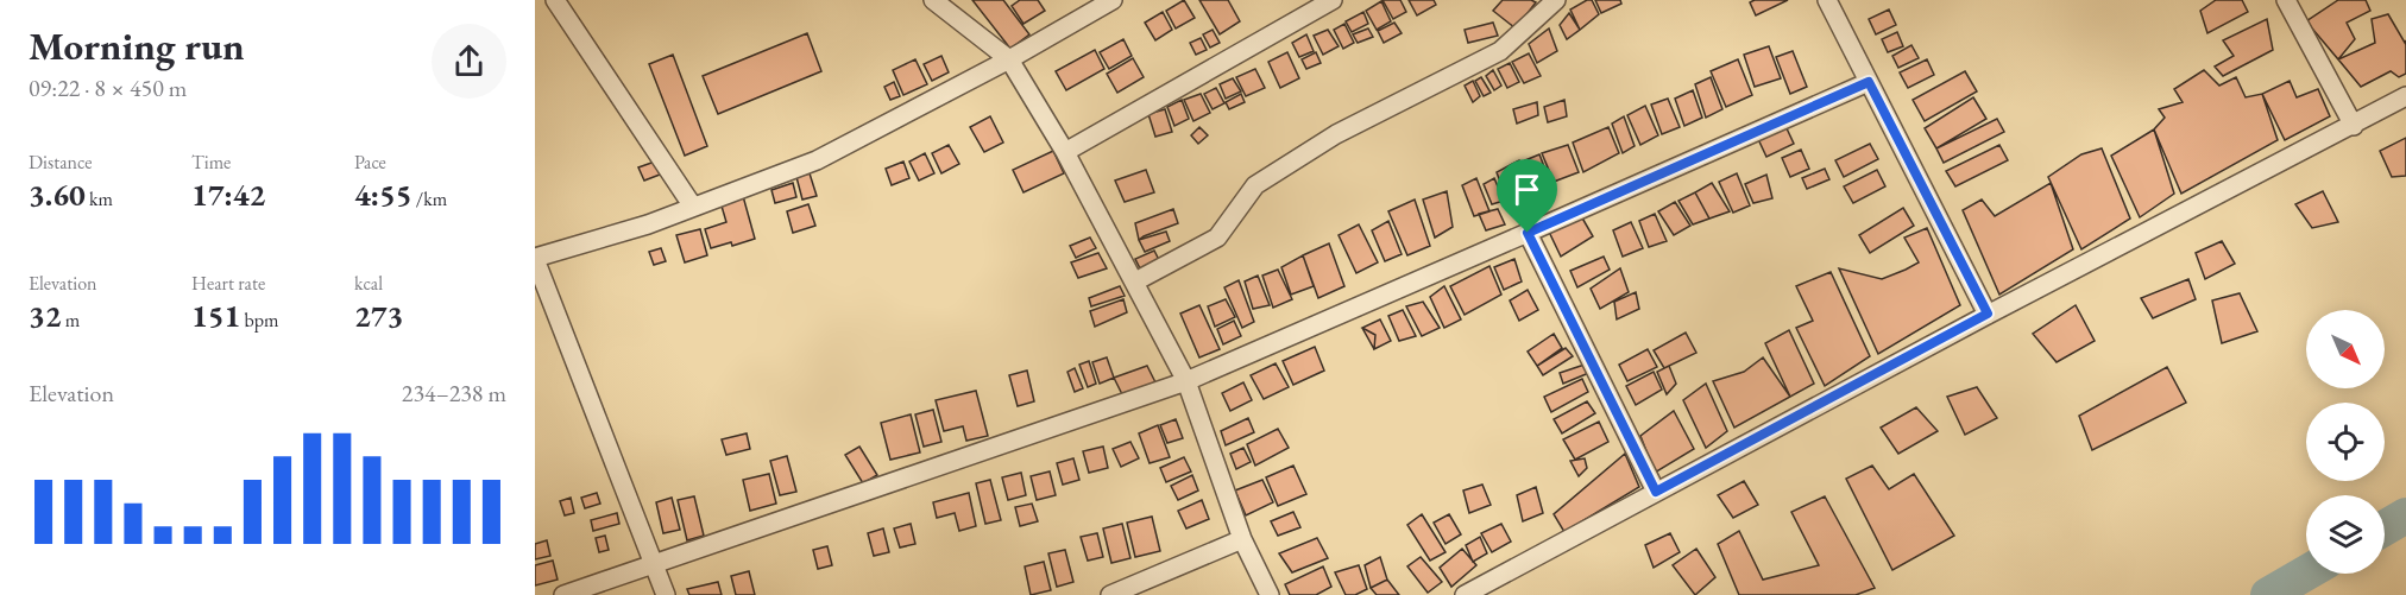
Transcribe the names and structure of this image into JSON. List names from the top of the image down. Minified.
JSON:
{"north":"bottom right","page":{"heading":["Morning run","09:22 · 8 × 450 m"],"stats":[["Distance","3.60 km"],["Time","17:42"],["Pace","4:55 /km"],["Elevation","32 m"],["Heart rate","151 bpm"],["kcal","273"]],"chart":["Elevation","234–238 m"]}}
